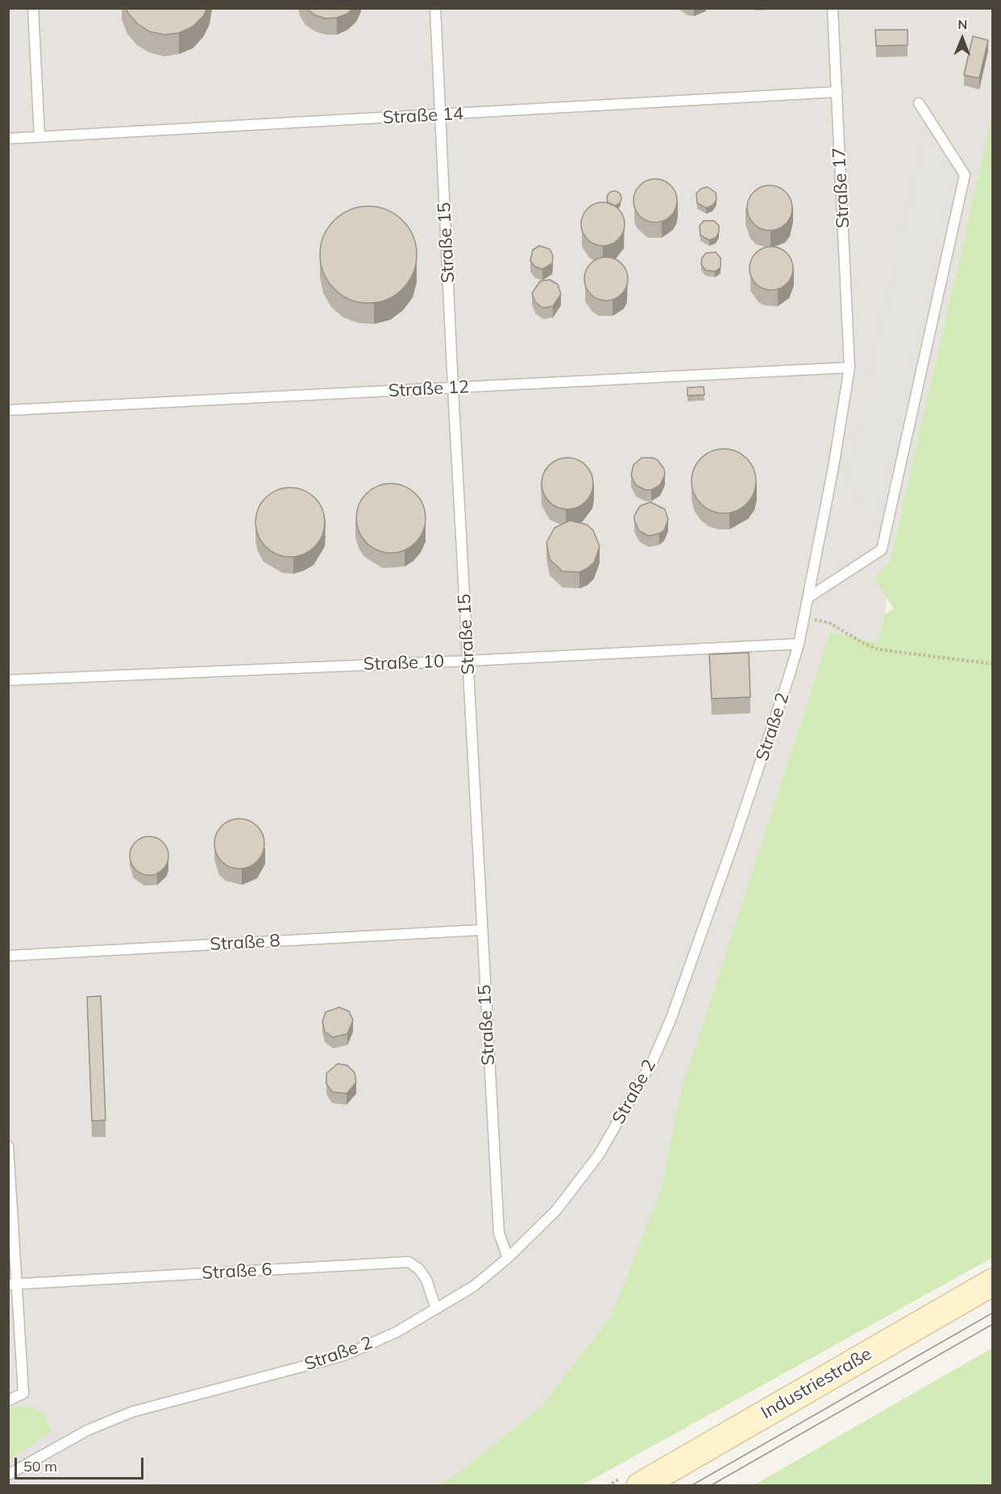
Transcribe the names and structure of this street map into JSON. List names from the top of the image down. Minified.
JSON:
{"streets":{"main road":["Industriestraße"],"lane":["Straße 14","Straße 17","Straße 15","Straße 12","Straße 10","Straße 2","Straße 8","Straße 6"]},"crossings":[["Straße 14","Straße 17"],["Straße 14","Straße 15"],["Straße 17","Straße 12"],["Straße 17","Straße 2"],["Straße 15","Straße 12"],["Straße 15","Straße 10"],["Straße 15","Straße 2"],["Straße 15","Straße 8"],["Straße 12","Straße 2"],["Straße 10","Straße 2"],["Straße 2","Straße 6"]],"scale_bar":"50 m","north":"top"}
